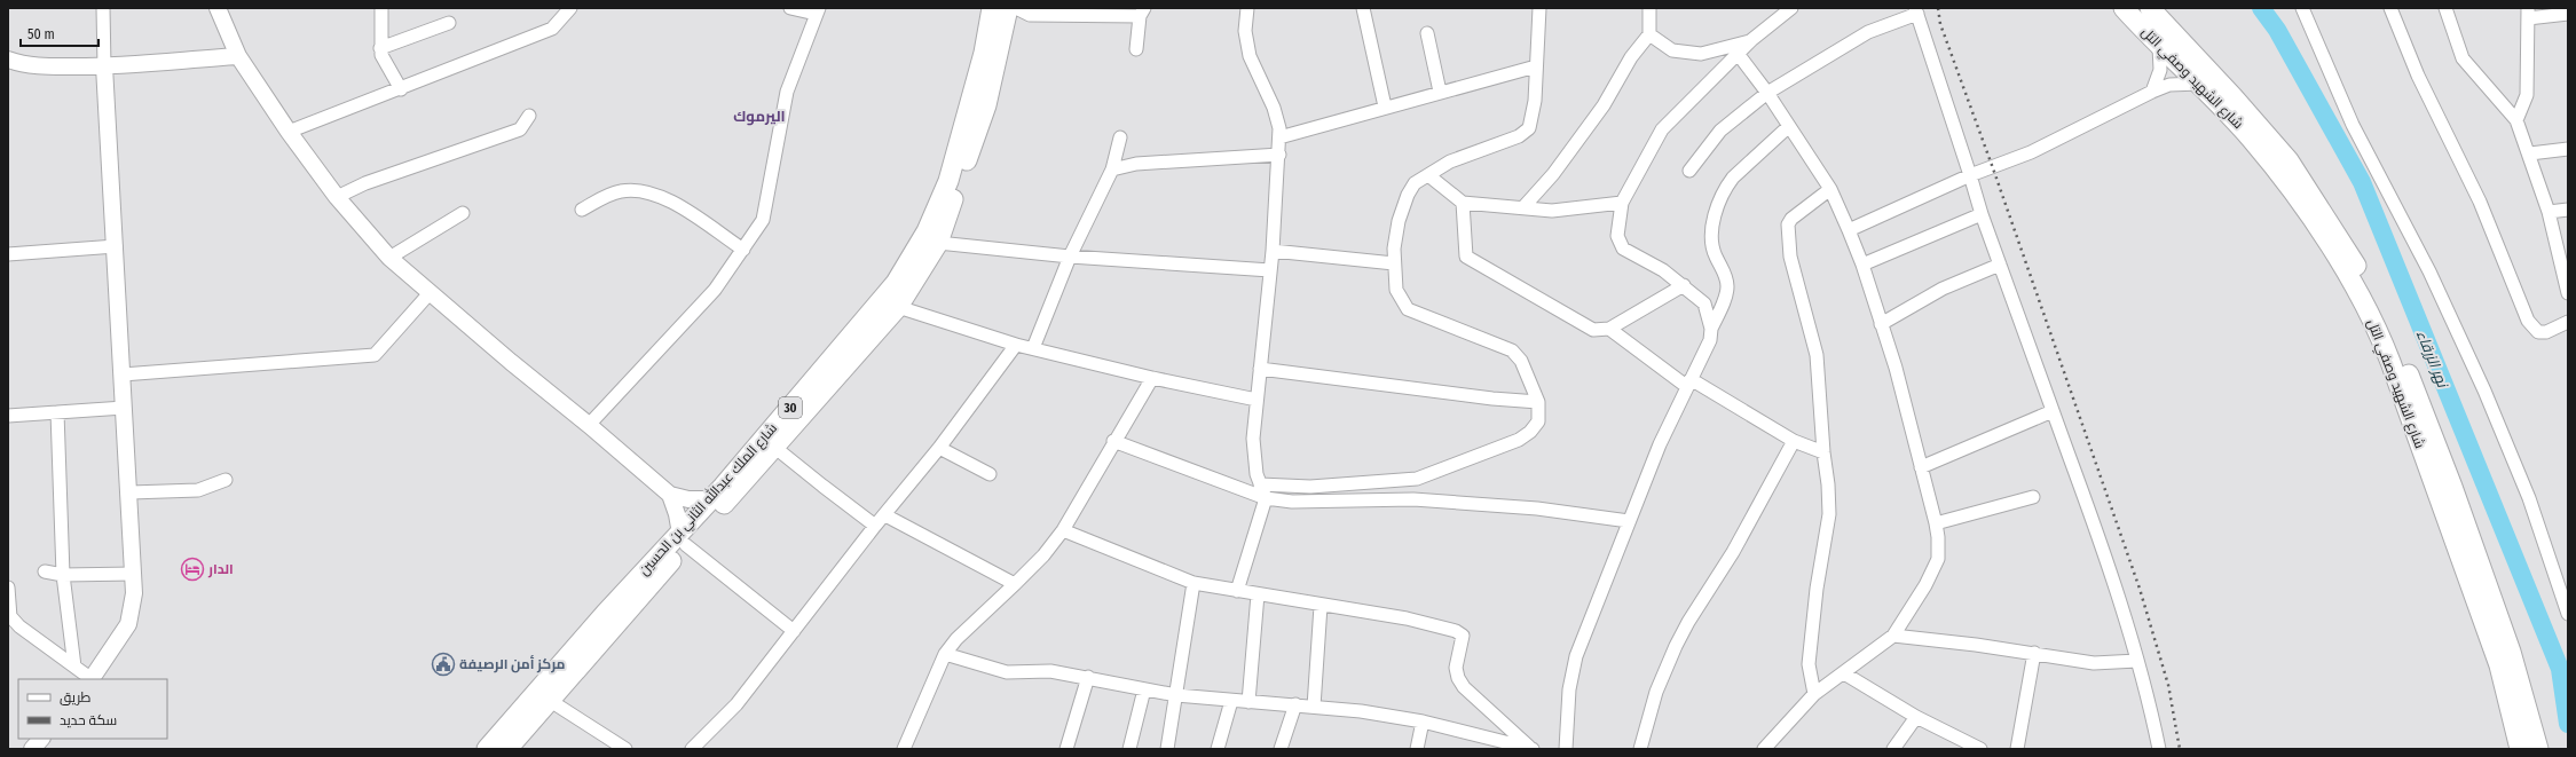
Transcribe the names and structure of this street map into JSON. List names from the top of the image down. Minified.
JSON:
{"streets":{"main road":["شارع الشهيد وصفي التل","30","شارع الملك عبدالله الثاني بن الحسين"]},"districts":["اليرموك"],"water":["نهر الزرقاء"],"places":{"hotel":["الدار"],"public building":["مركز أمن الرصيفة"]},"legend":["طريق","سكة حديد"],"scale_bar":"50 m"}
